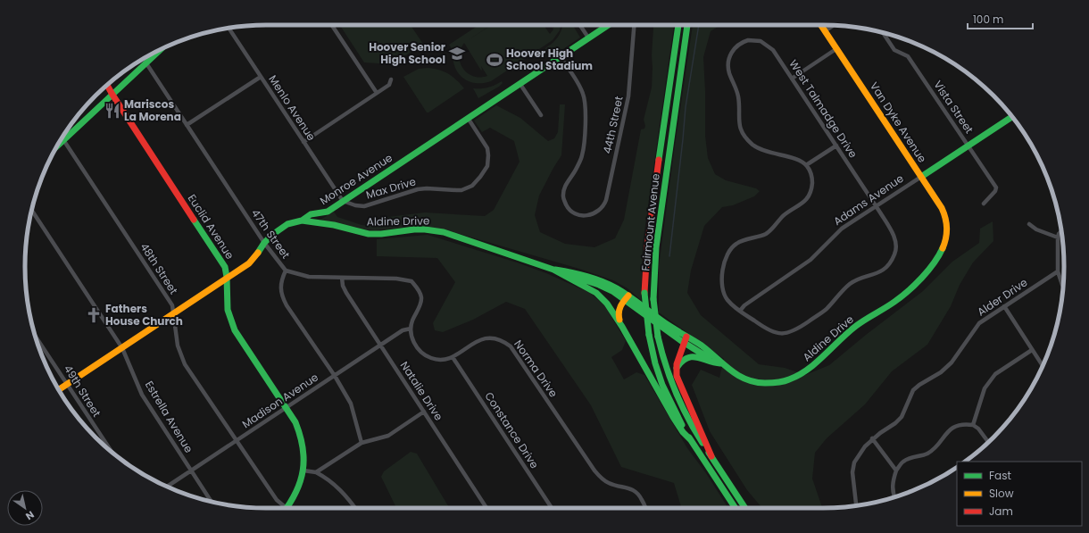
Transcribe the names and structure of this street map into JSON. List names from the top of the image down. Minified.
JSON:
{"streets":{"main road":["Van Dyke Avenue","Monroe Avenue","Adams Avenue","Aldine Drive","Fairmount Avenue","Euclid Avenue"],"street":["Vista Street","Menlo Avenue","West Talmadge Drive","44th Street","Max Drive","47th Street","48th Street","Alder Drive","Norma Drive","49th Street","Natalie Drive","Madison Avenue","Estrella Avenue","Constance Drive"]},"crossings":[["Vista Street","Adams Avenue"],["Menlo Avenue","Monroe Avenue"],["Menlo Avenue","Max Drive"],["West Talmadge Drive","Adams Avenue"],["Van Dyke Avenue","Adams Avenue"],["Van Dyke Avenue","Aldine Drive"],["44th Street","Monroe Avenue"],["Monroe Avenue","Max Drive"],["Monroe Avenue","Aldine Drive"],["Monroe Avenue","Euclid Avenue"],["Monroe Avenue","47th Street"],["Monroe Avenue","48th Street"],["Monroe Avenue","49th Street"],["Monroe Avenue","Estrella Avenue"],["Euclid Avenue","Madison Avenue"],["47th Street","Madison Avenue"],["48th Street","Madison Avenue"],["Norma Drive","Madison Avenue"],["Norma Drive","Constance Drive"],["Natalie Drive","Madison Avenue"],["Madison Avenue","Estrella Avenue"]],"places":{"school or university":["Hoover Senior High School"],"sports":["Hoover High School Stadium"],"restaurant":["Mariscos La Morena"],"church":["Fathers House Church"]},"legend":["Fast","Slow","Jam"],"scale_bar":"100 m","north":"bottom right"}
